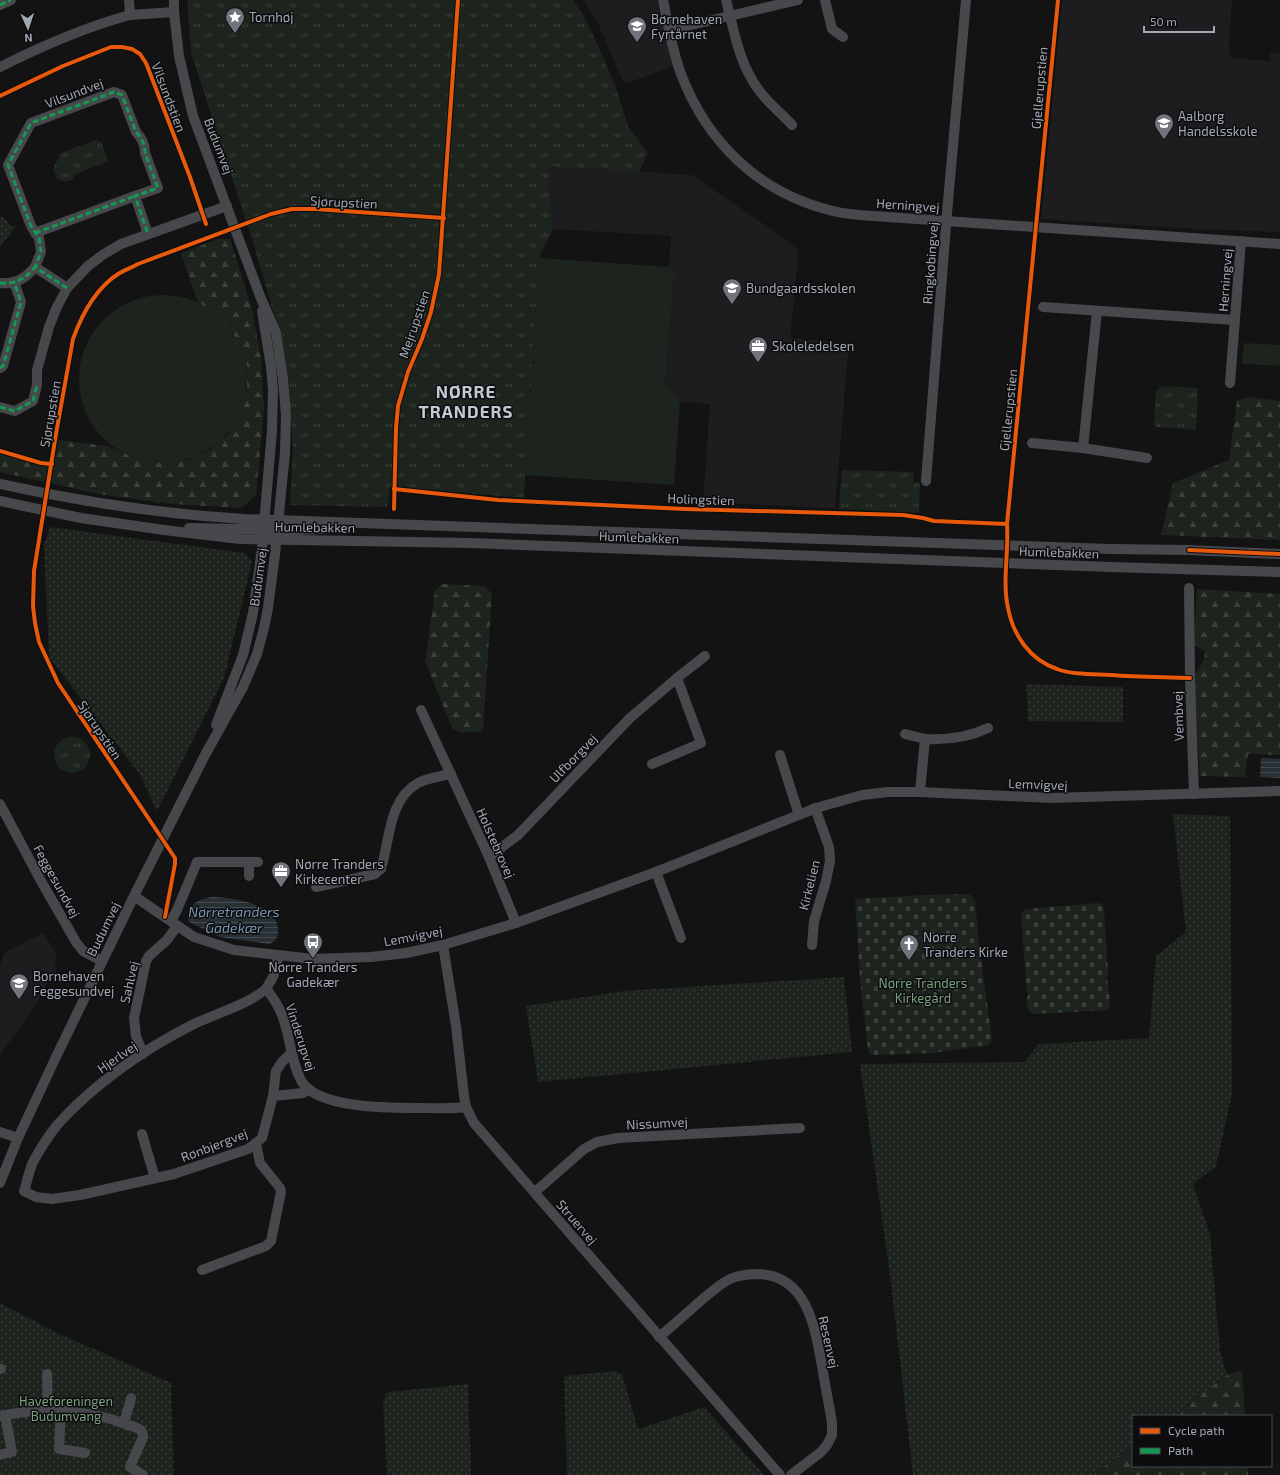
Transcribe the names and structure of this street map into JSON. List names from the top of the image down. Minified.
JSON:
{"streets":{"street":["Vilsundvej","Budumvej","Herningvej","Ringkøbingvej","Humlebakken","Vembvej","Ulfborgvej","Lemvigvej","Holstebrovej","Feggesundvej","Kirkelien","Sahlvej","Vinderupvej","Hjerlvej","Nissumvej","Rønbjergvej","Struervej","Resenvej"],"cycle path":["Gjellerupstien","Vilsundstien","Sjørupstien","Mejrupstien","Holingstien"]},"crossings":[["Budumvej","Humlebakken"],["Budumvej","Lemvigvej"],["Budumvej","Feggesundvej"],["Herningvej","Ringkøbingvej"],["Vembvej","Lemvigvej"],["Ulfborgvej","Holstebrovej"],["Lemvigvej","Holstebrovej"],["Lemvigvej","Kirkelien"],["Lemvigvej","Sahlvej"],["Lemvigvej","Struervej"],["Sahlvej","Hjerlvej"],["Vinderupvej","Hjerlvej"],["Vinderupvej","Rønbjergvej"],["Vinderupvej","Struervej"],["Hjerlvej","Rønbjergvej"],["Nissumvej","Struervej"],["Struervej","Resenvej"]],"districts":["NØRRE TRANDERS"],"water":["Nørretranders Gadekær"],"parks":["Nørre Tranders Kirkegård","Haveforeningen Budumvang"],"places":{"place":["Tornhøj"],"school or university":["Børnehaven Fyrtårnet","Aalborg Handelsskole","Bundgaardsskolen","Børnehaven Feggesundvej"],"office":["Skoleledelsen","Nørre Tranders Kirkecenter"],"bus stop":["Nørre Tranders Gadekær"],"church":["Nørre Tranders Kirke"]},"legend":["Cycle path","Path"],"scale_bar":"50 m","north":"bottom"}
